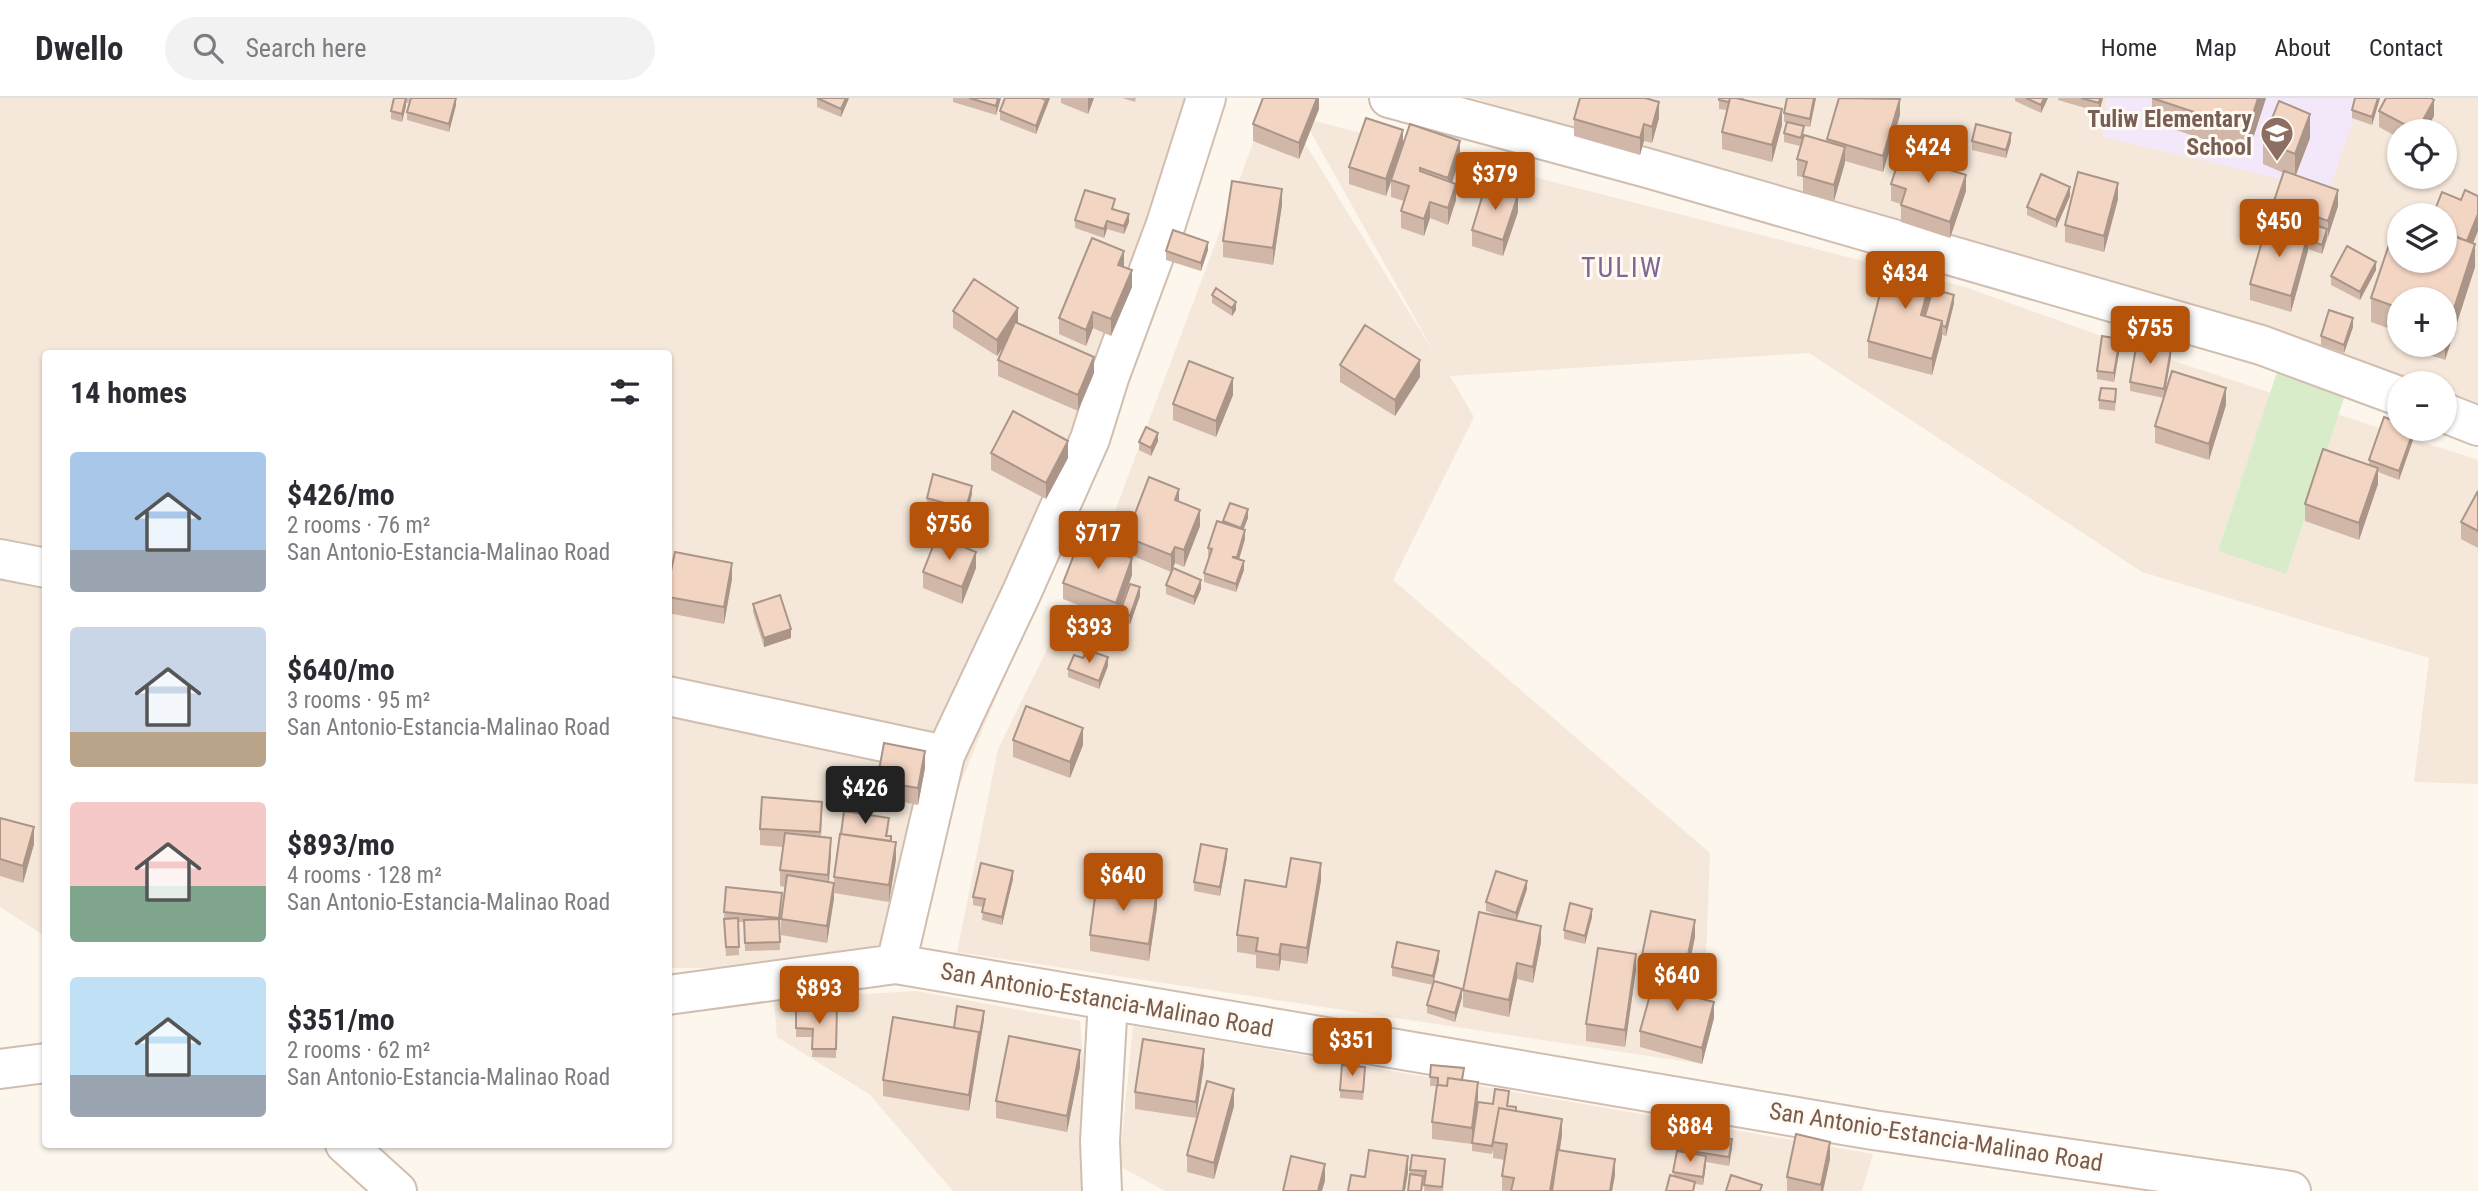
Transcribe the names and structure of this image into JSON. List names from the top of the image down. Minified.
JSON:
{"streets":{"street":["San Antonio-Estancia-Malinao Road"]},"districts":["TULIW"],"places":{"school or university":["Tuliw Elementary School"]},"page":{"header":"Dwello","search":"Search here","nav":["Home","Map","About","Contact"],"map_buttons":["+","−"],"price":["$424","$379","$450","$434","$755","$756","$717","$393","$426","$640","$640","$893","$351","$884"],"heading":"14 homes","list":[{"name":"$426/mo","note":"2 rooms · 76 m² · San Antonio-Estancia-Malinao Road"},{"name":"$640/mo","note":"3 rooms · 95 m² · San Antonio-Estancia-Malinao Road"},{"name":"$893/mo","note":"4 rooms · 128 m² · San Antonio-Estancia-Malinao Road"},{"name":"$351/mo","note":"2 rooms · 62 m² · San Antonio-Estancia-Malinao Road"}]}}
